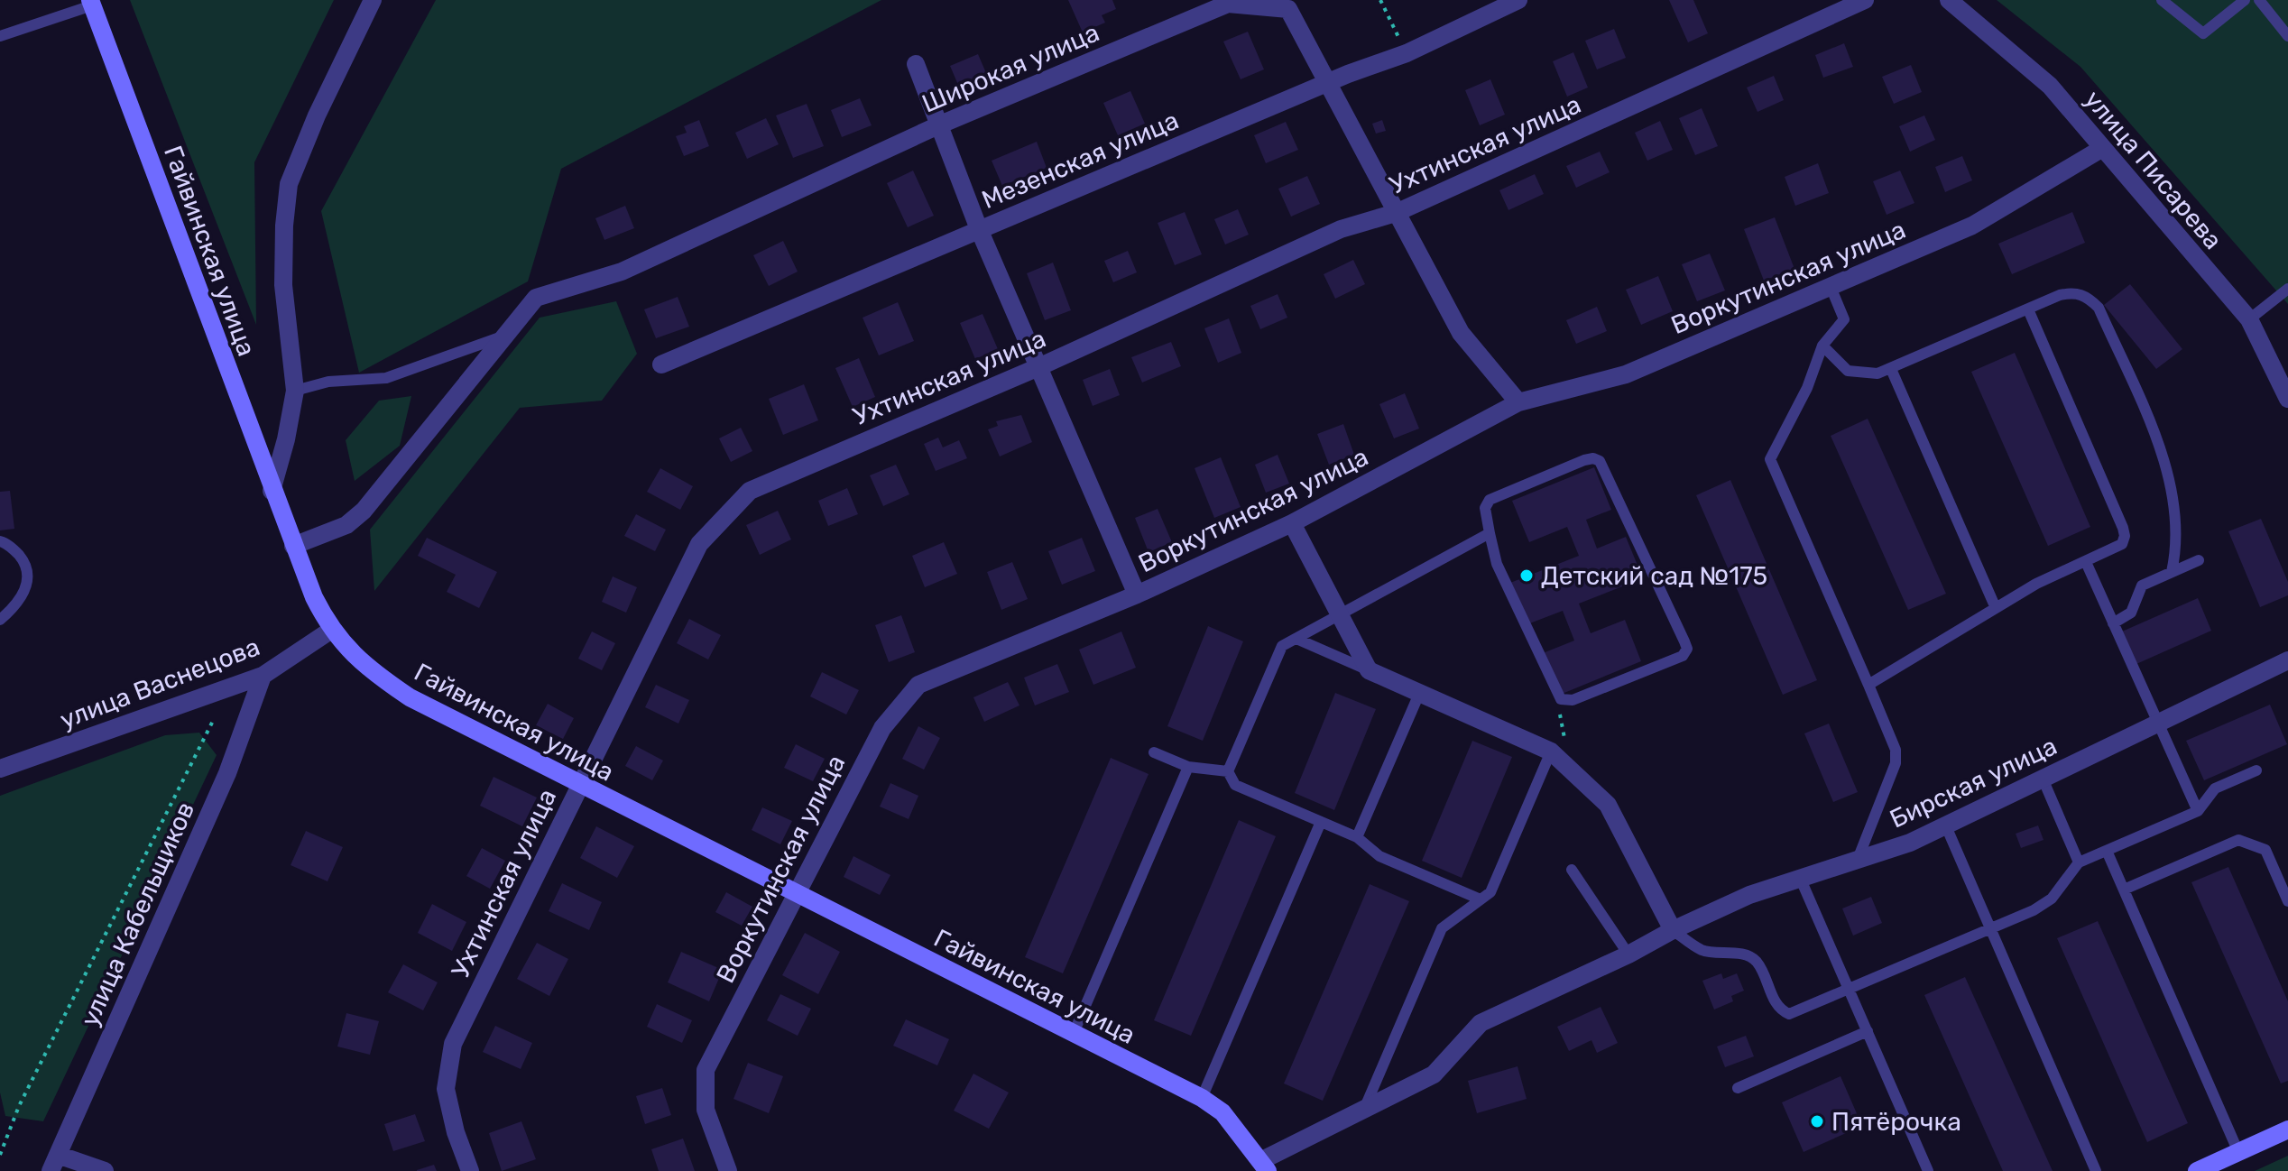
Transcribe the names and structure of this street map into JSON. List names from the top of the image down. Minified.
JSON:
{"streets":{"main road":["Гайвинская улица"],"street":["Широкая улица","Ухтинская улица","Мезенская улица","улица Писарева","Воркутинская улица","улица Васнецова","Бирская улица","улица Кабельщиков"]},"crossings":[["Широкая улица","Ухтинская улица"],["Широкая улица","Мезенская улица"],["Широкая улица","Воркутинская улица"],["Ухтинская улица","Гайвинская улица"],["улица Писарева","Воркутинская улица"],["Гайвинская улица","Воркутинская улица"],["Гайвинская улица","улица Васнецова"],["Гайвинская улица","Бирская улица"],["улица Васнецова","улица Кабельщиков"]],"places":["Детский сад №175","Пятёрочка"]}
